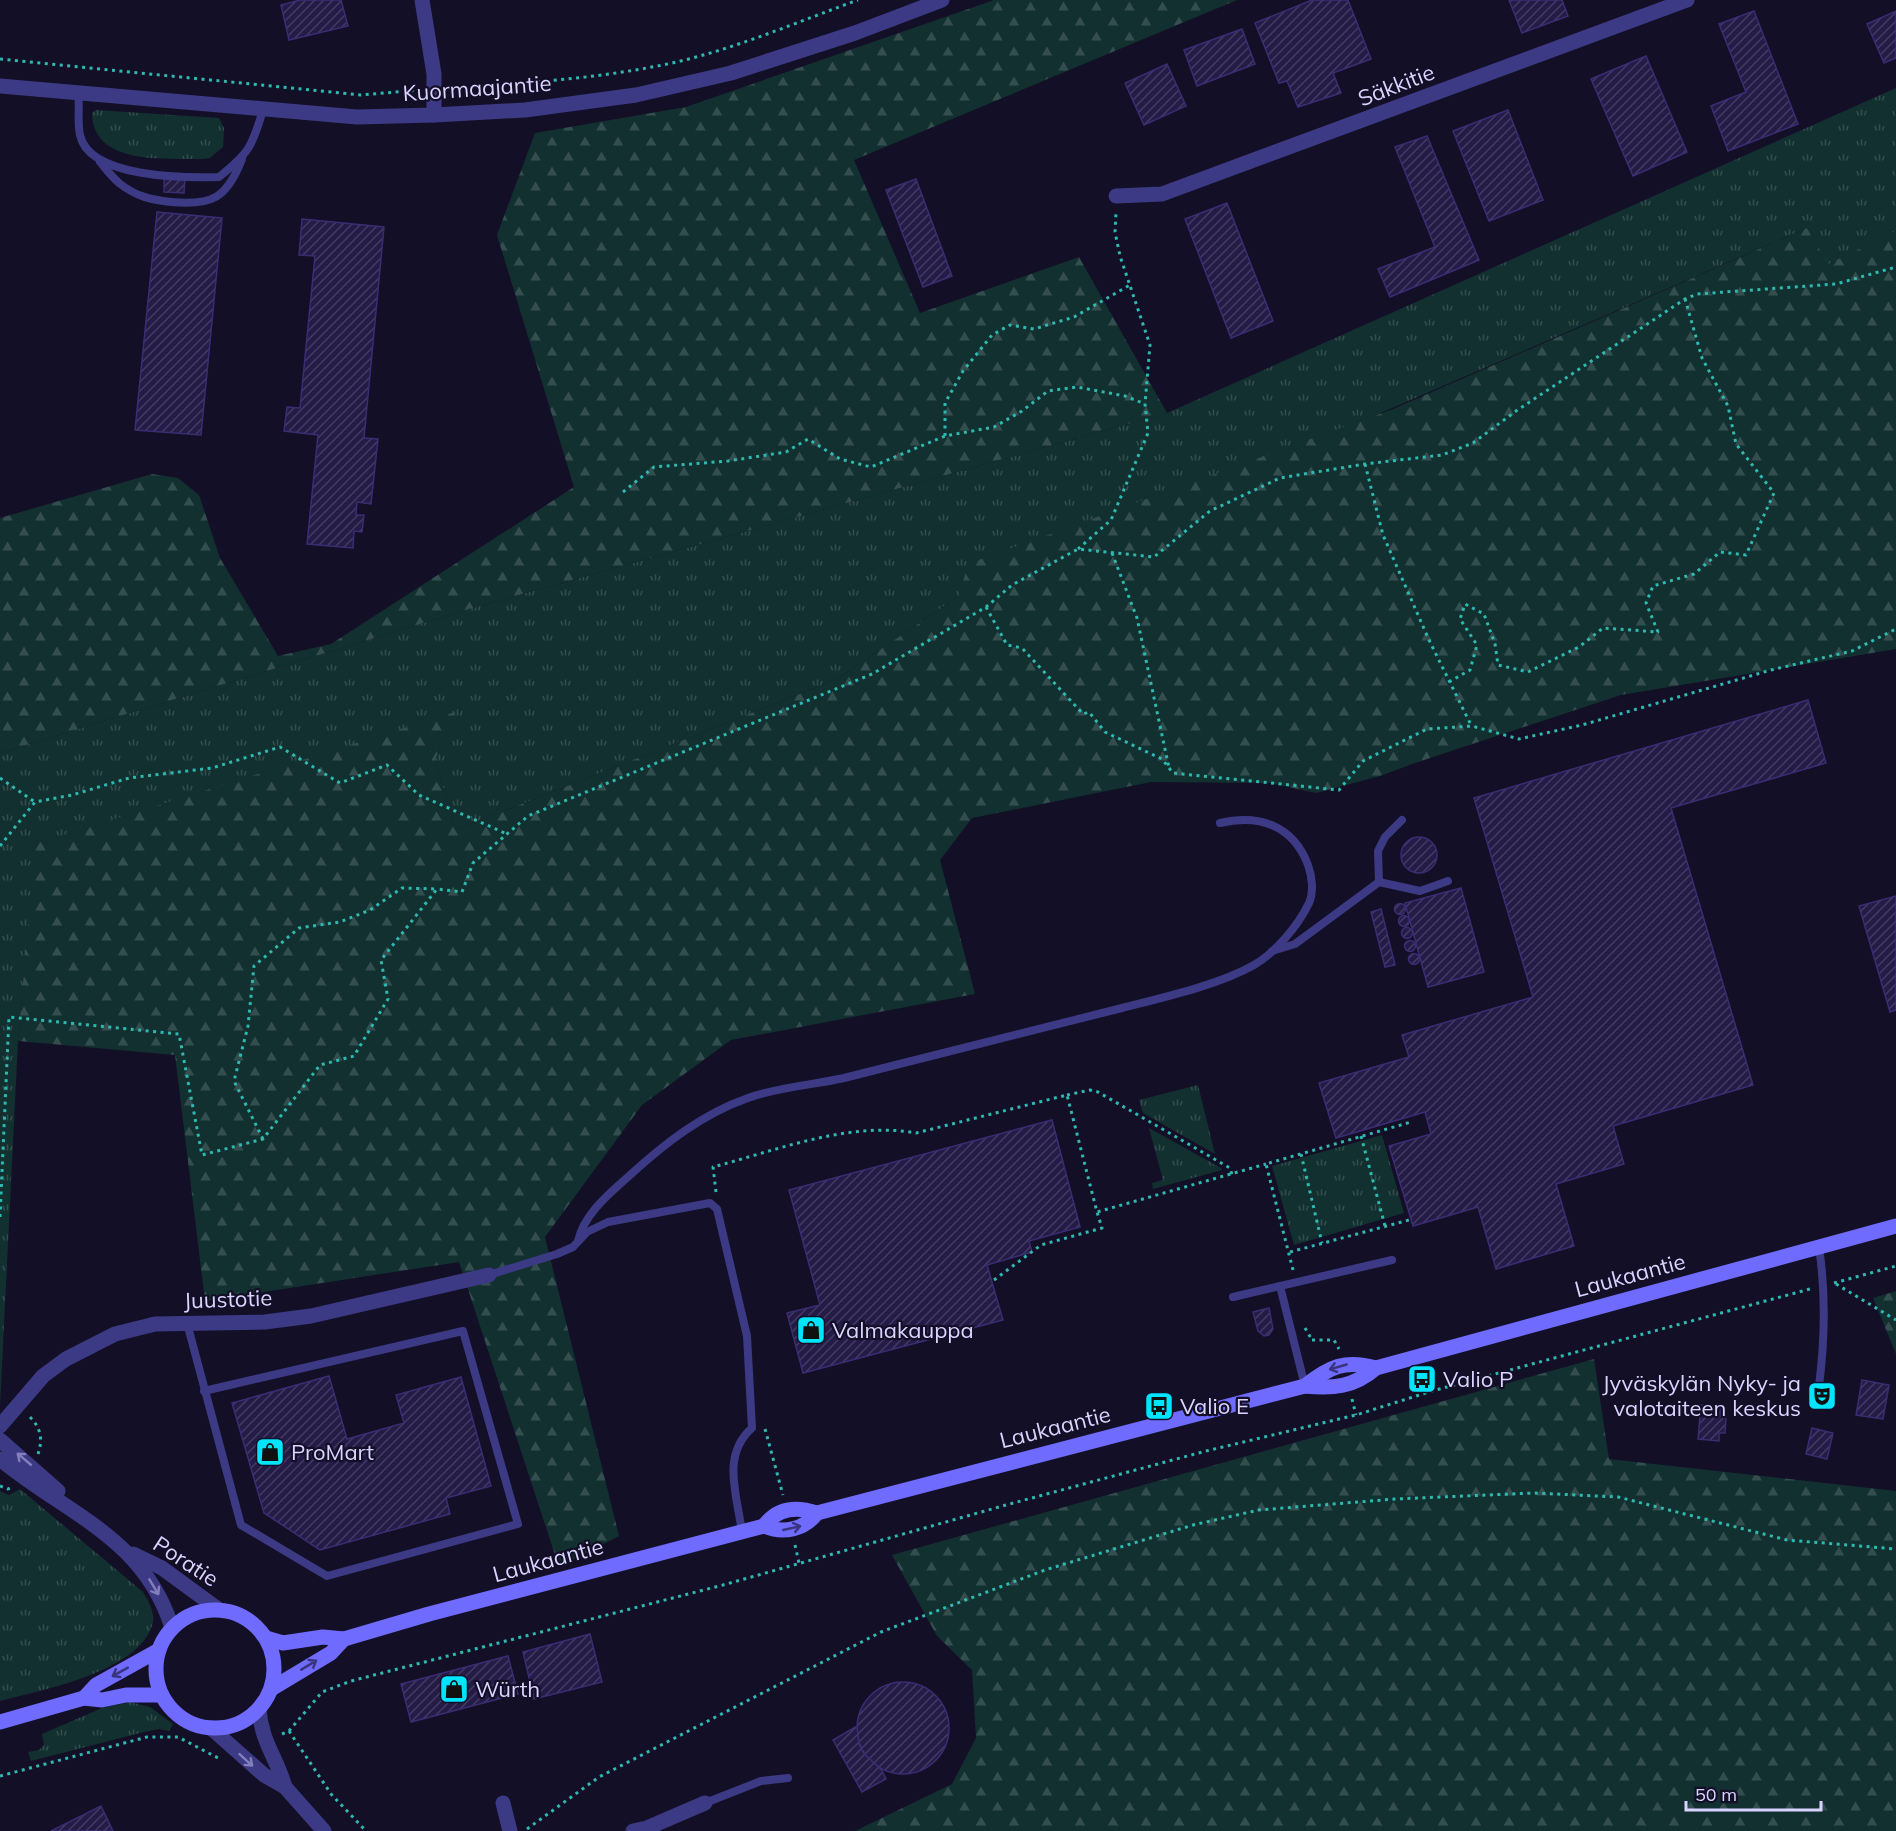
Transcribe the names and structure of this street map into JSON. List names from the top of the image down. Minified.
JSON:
{"streets":{"main road":["Laukaantie"],"street":["Säkkitie","Kuormaajantie","Juustotie","Poratie"]},"crossings":[["Laukaantie","Poratie"]],"places":{"shop":["Valmakauppa","ProMart","Würth"],"bus stop":["Valio P","Valio E"],"theatre":["Jyväskylän Nyky- ja valotaiteen keskus"]},"scale_bar":"50 m"}
